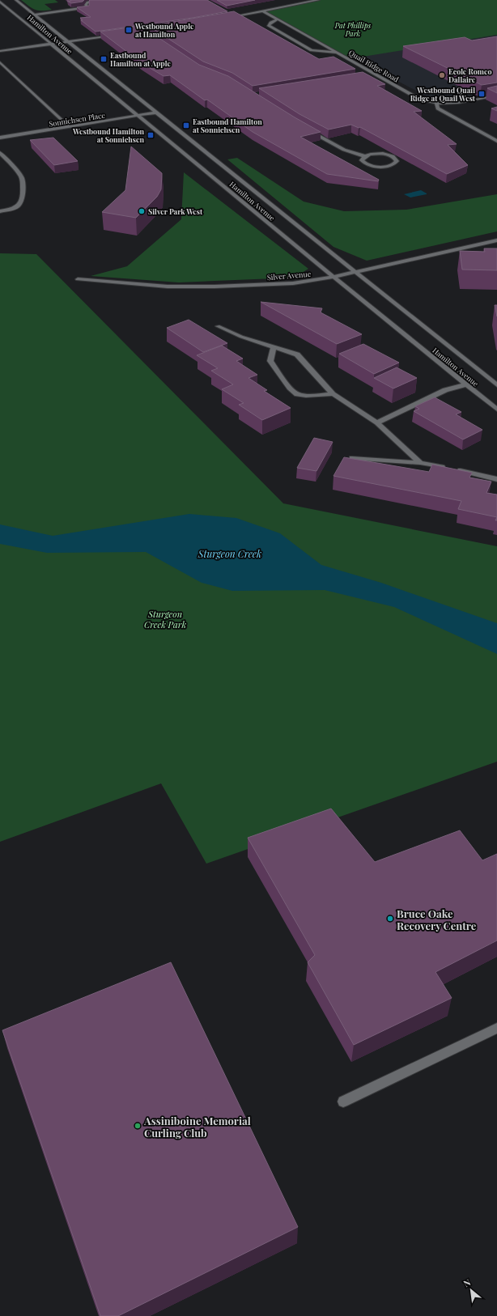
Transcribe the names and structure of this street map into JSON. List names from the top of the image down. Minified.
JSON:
{"streets":{"street":["Hamilton Avenue","Quail Ridge Road","Sonnichsen Place","Silver Avenue"]},"crossings":[["Hamilton Avenue","Sonnichsen Place"],["Hamilton Avenue","Silver Avenue"]],"water":["Sturgeon Creek"],"parks":["Pat Phillips Park","Sturgeon Creek Park"],"places":{"transit":["Westbound Apple at Hamilton","Eastbound Hamilton at Apple","Westbound Quail Ridge at Quail West","Eastbound Hamilton at Sonnichsen","Westbound Hamilton at Sonnichsen"],"other":["Ecole Romeo Dallaire","Silver Park West","Bruce Oake Recovery Centre","Assiniboine Memorial Curling Club"]},"north":"top left"}
